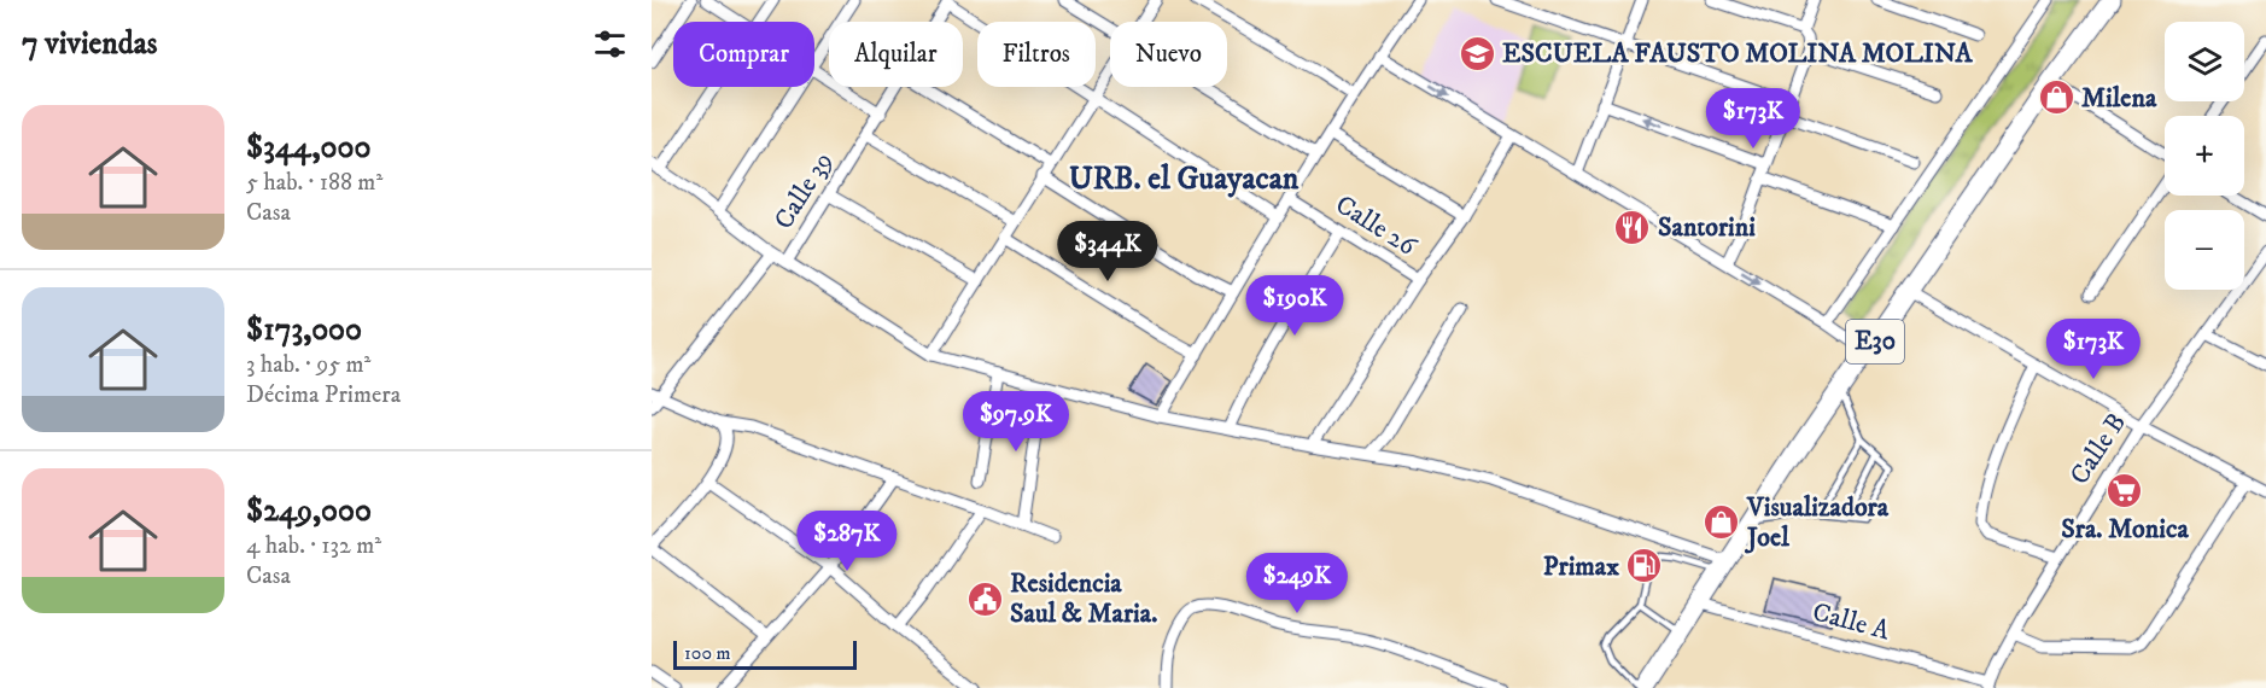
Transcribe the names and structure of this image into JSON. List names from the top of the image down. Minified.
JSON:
{"streets":{"main road":["E30"],"street":["Calle 39","Calle 26","Calle B","Calle A"]},"crossings":[["E30","Calle A"],["Calle B","Calle A"]],"districts":["URB. el Guayacan"],"places":{"school or university":["ESCUELA FAUSTO MOLINA MOLINA"],"shop":["Milena","Visualizadora Joel"],"restaurant":["Santorini"],"supermarket":["Sra. Monica"],"fuel station":["Primax"],"public building":["Residencia Saul & Maria."]},"scale_bar":"100 m","page":{"heading":"7 viviendas","map_buttons":["+","−"],"chip":["Comprar","Alquilar","Filtros","Nuevo"],"list":[{"name":"$344,000","note":"5 hab. · 188 m² · Casa"},{"name":"$173,000","note":"3 hab. · 95 m² · Décima Primera"},{"name":"$249,000","note":"4 hab. · 132 m² · Casa"}],"price":["$173K","$344K","$190K","$173K","$97.9K","$287K","$249K"],"scale":"100 m"}}
